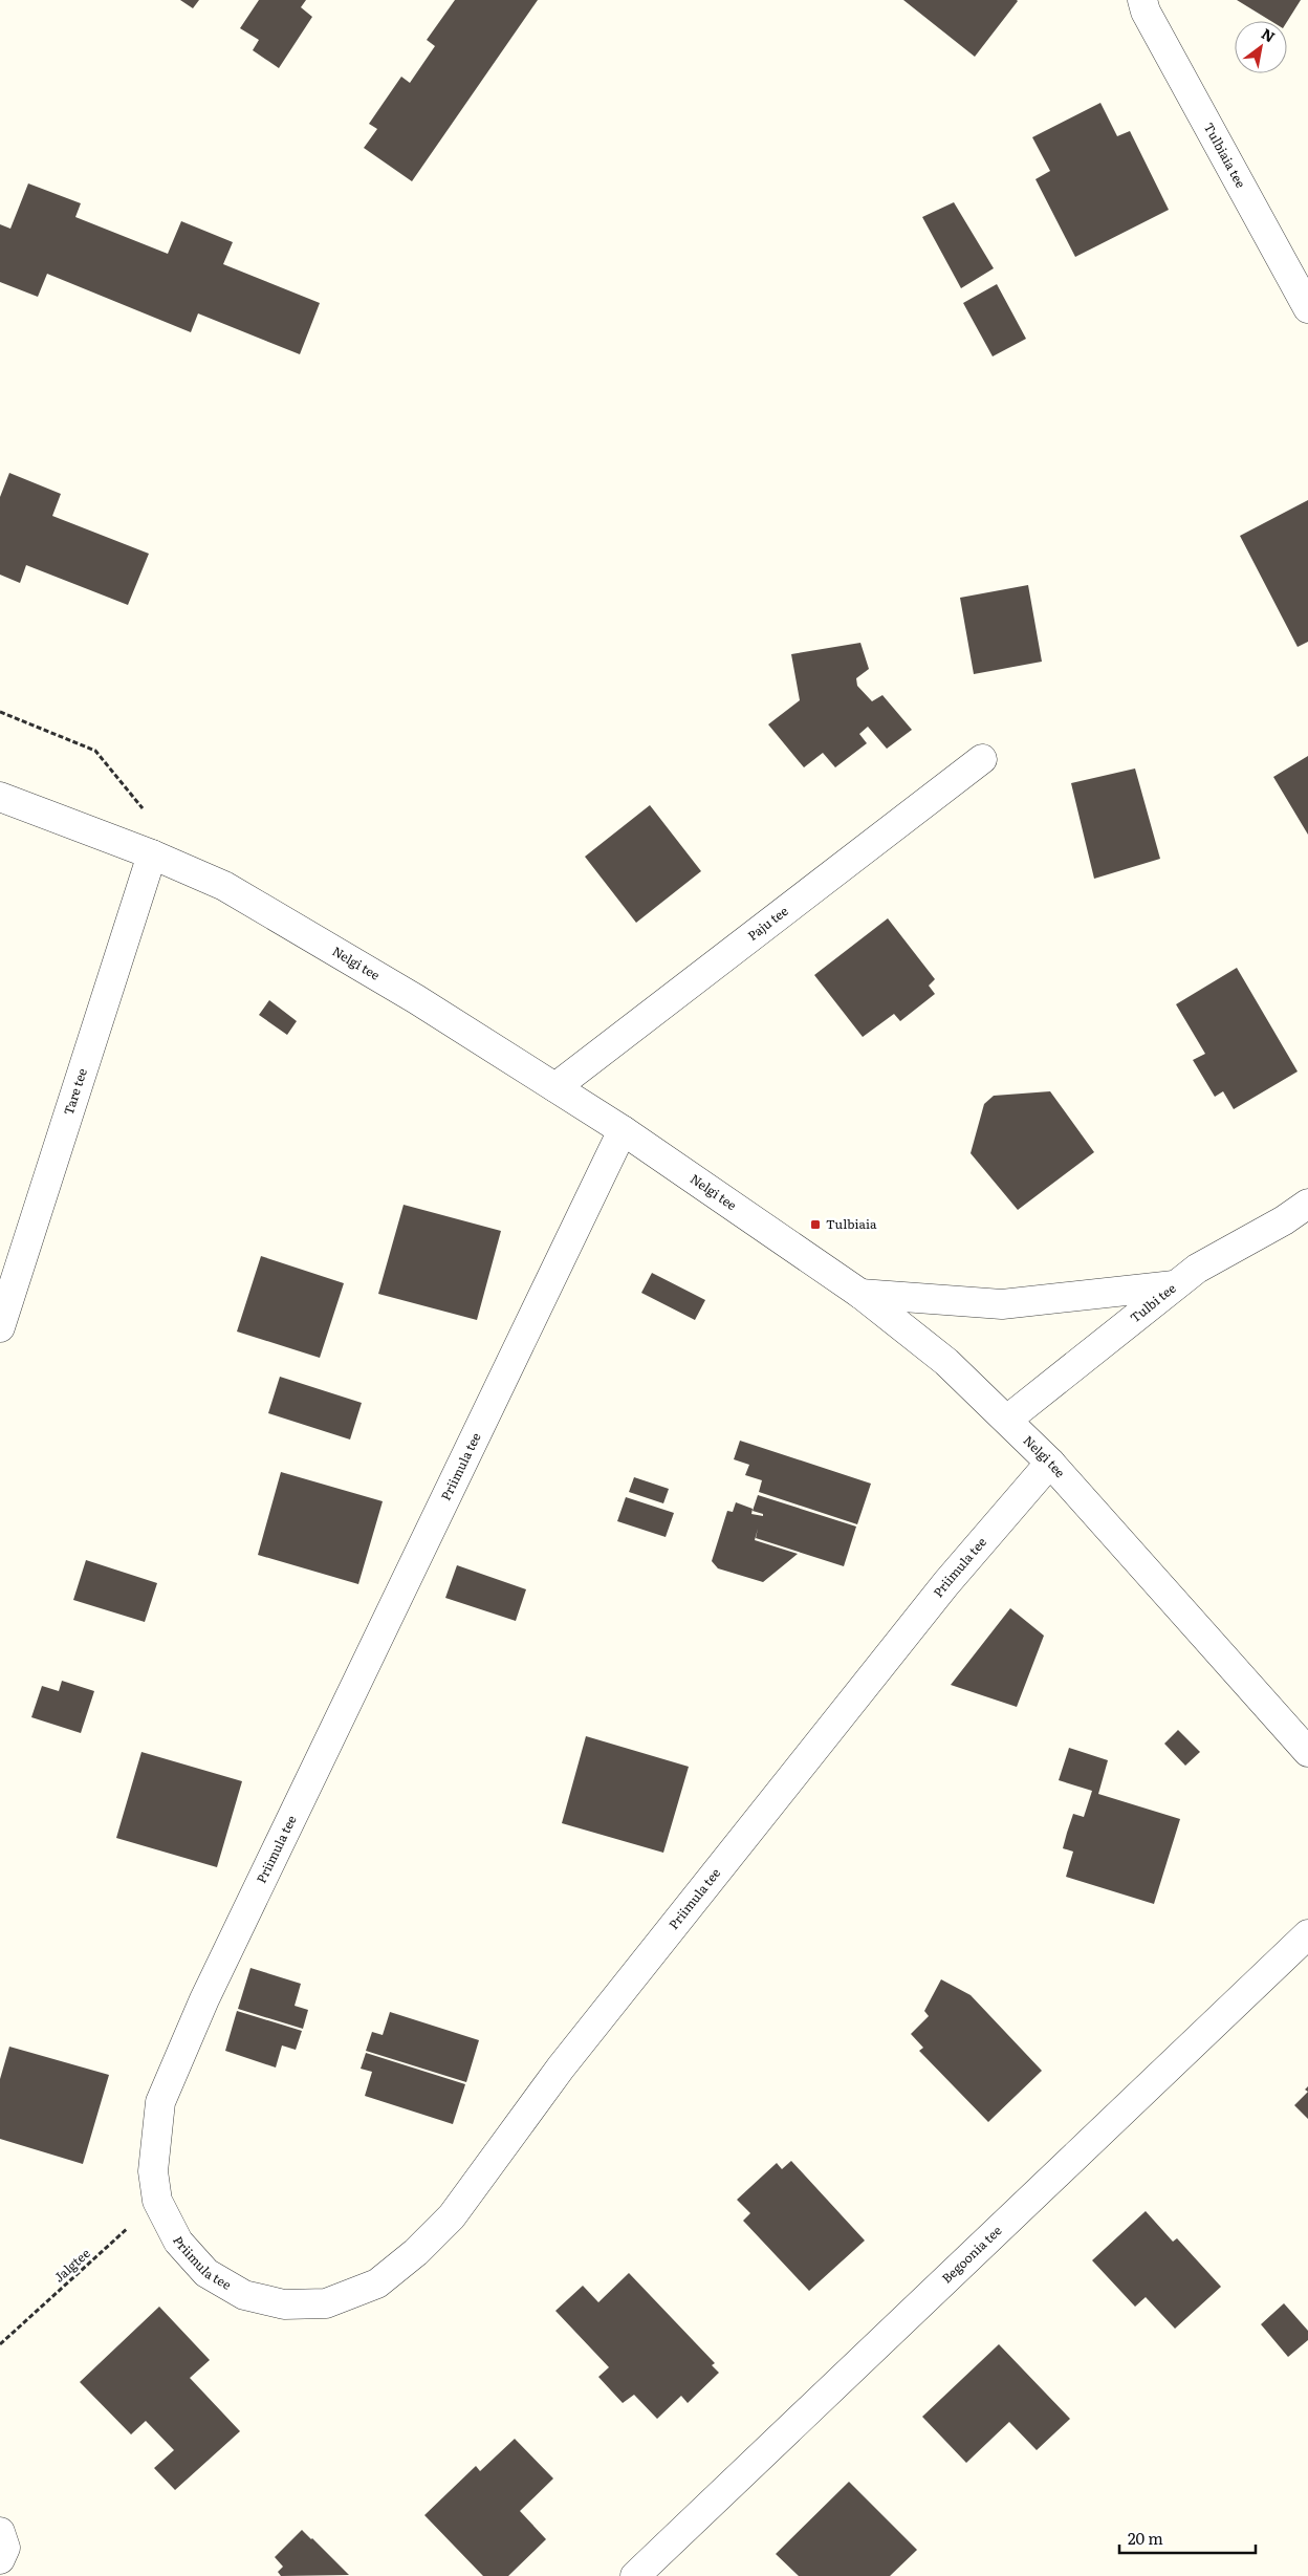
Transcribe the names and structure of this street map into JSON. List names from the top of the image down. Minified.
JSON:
{"streets":{"street":["Tulbiaia tee","Paju tee","Nelgi tee","Tare tee","Tulbi tee","Priimula tee","Begoonia tee"],"path":["Jalgtee"]},"crossings":[["Paju tee","Nelgi tee"],["Nelgi tee","Tare tee"],["Nelgi tee","Tulbi tee"],["Nelgi tee","Priimula tee"],["Priimula tee","Jalgtee"]],"places":{"transit":["Tulbiaia"]},"scale_bar":"20 m","north":"top right"}
